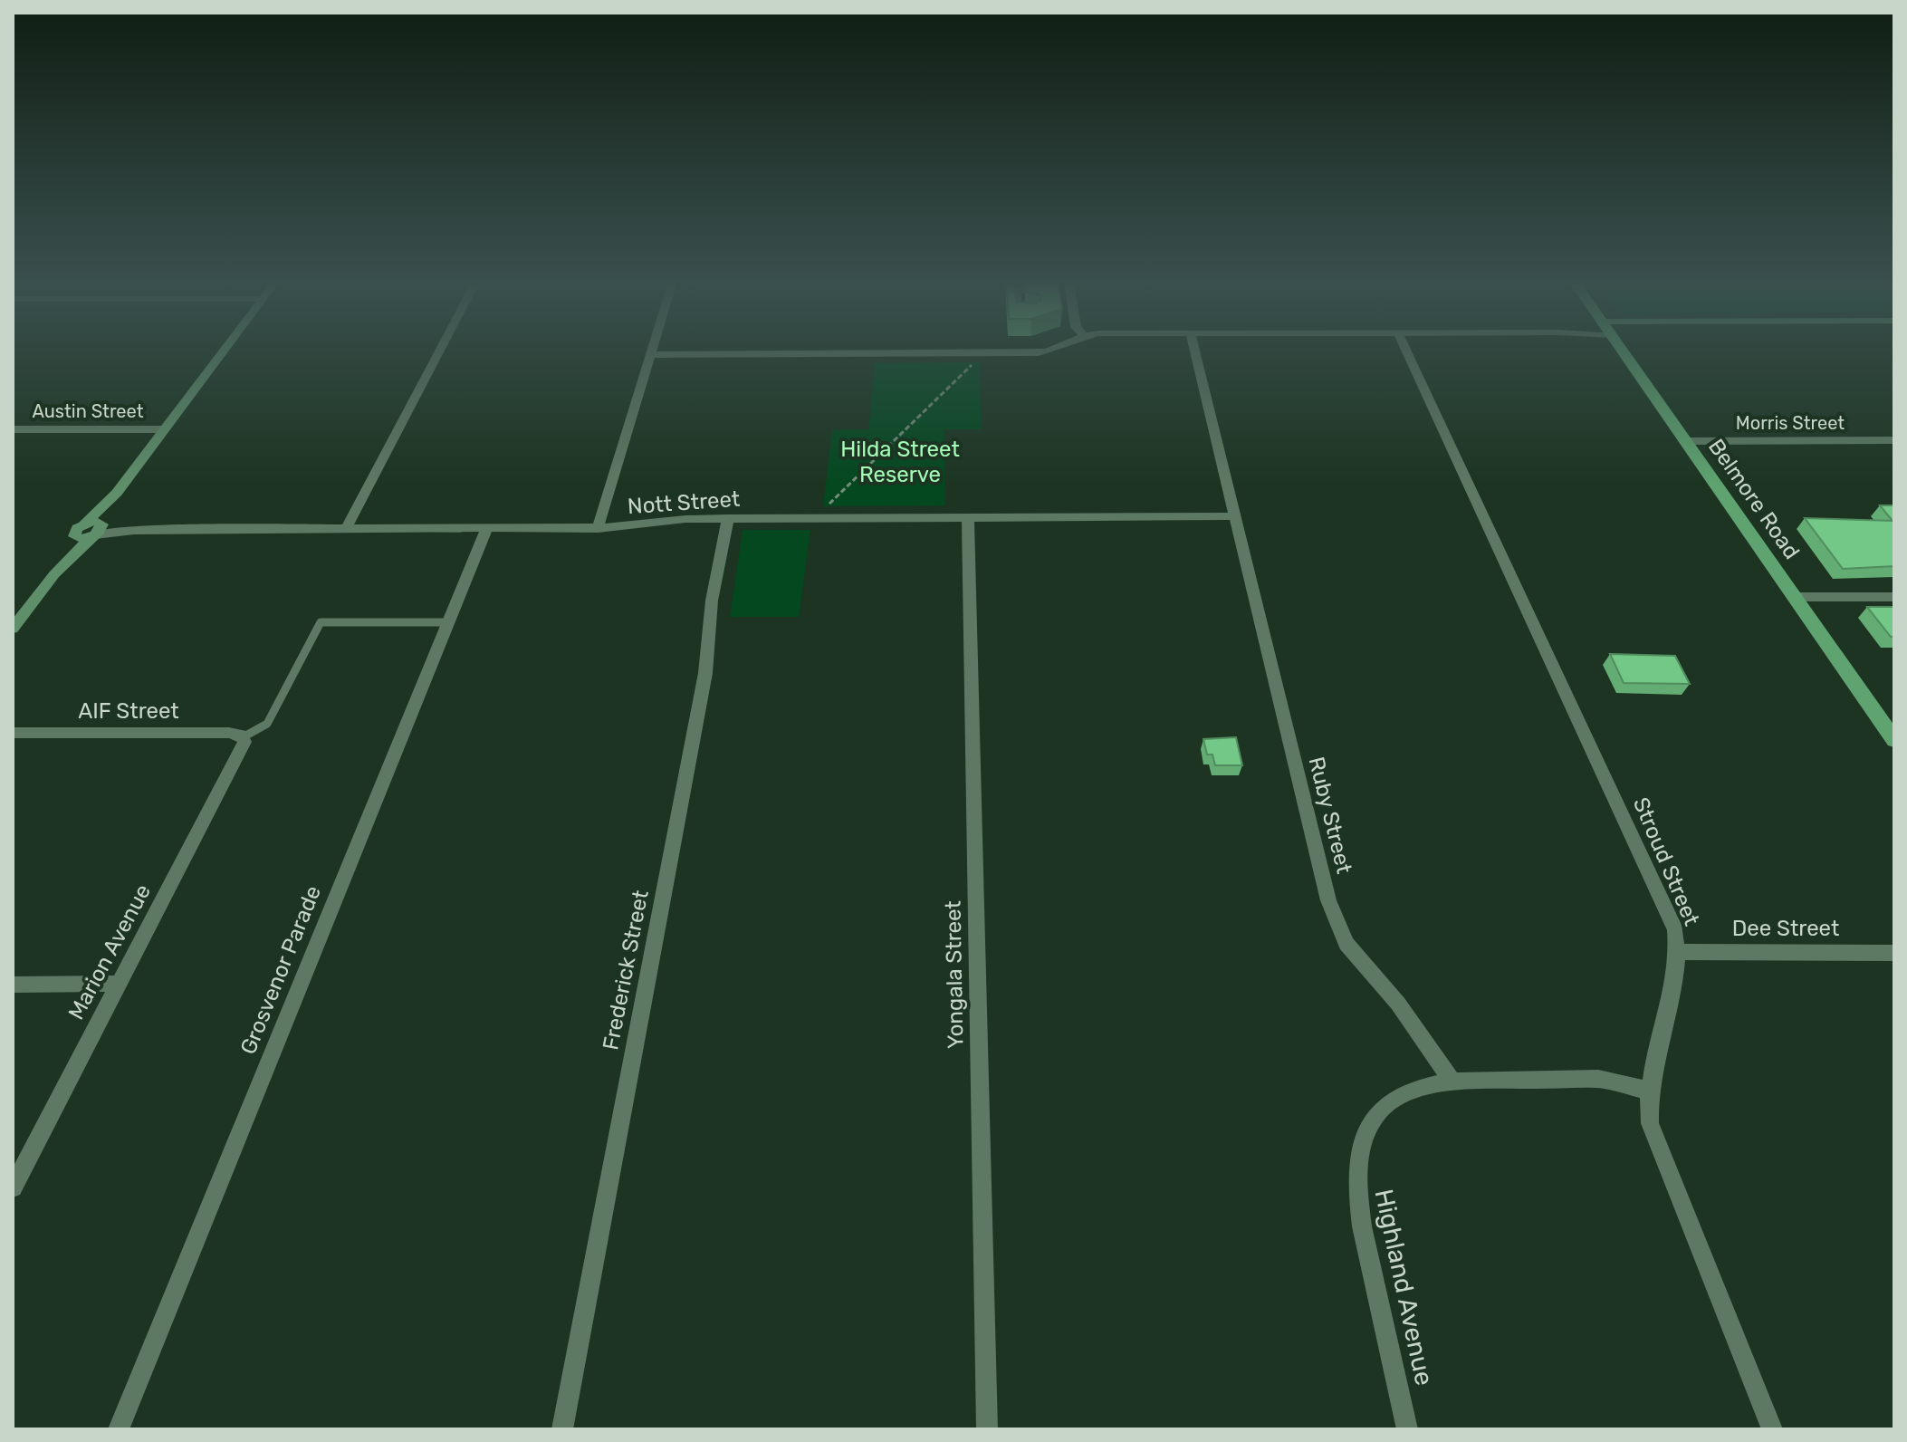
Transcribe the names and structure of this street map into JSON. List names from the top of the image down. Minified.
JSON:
{"streets":{"main road":["Belmore Road"],"street":["Austin Street","Morris Street","Nott Street","AIF Street","Ruby Street","Stroud Street","Dee Street","Marion Avenue","Grosvenor Parade","Frederick Street","Yongala Street","Highland Avenue"]},"crossings":[["Morris Street","Belmore Road"],["Nott Street","Ruby Street"],["Nott Street","Grosvenor Parade"],["Nott Street","Frederick Street"],["Nott Street","Yongala Street"],["AIF Street","Marion Avenue"],["Ruby Street","Highland Avenue"],["Stroud Street","Dee Street"]],"parks":["Hilda Street Reserve"]}
